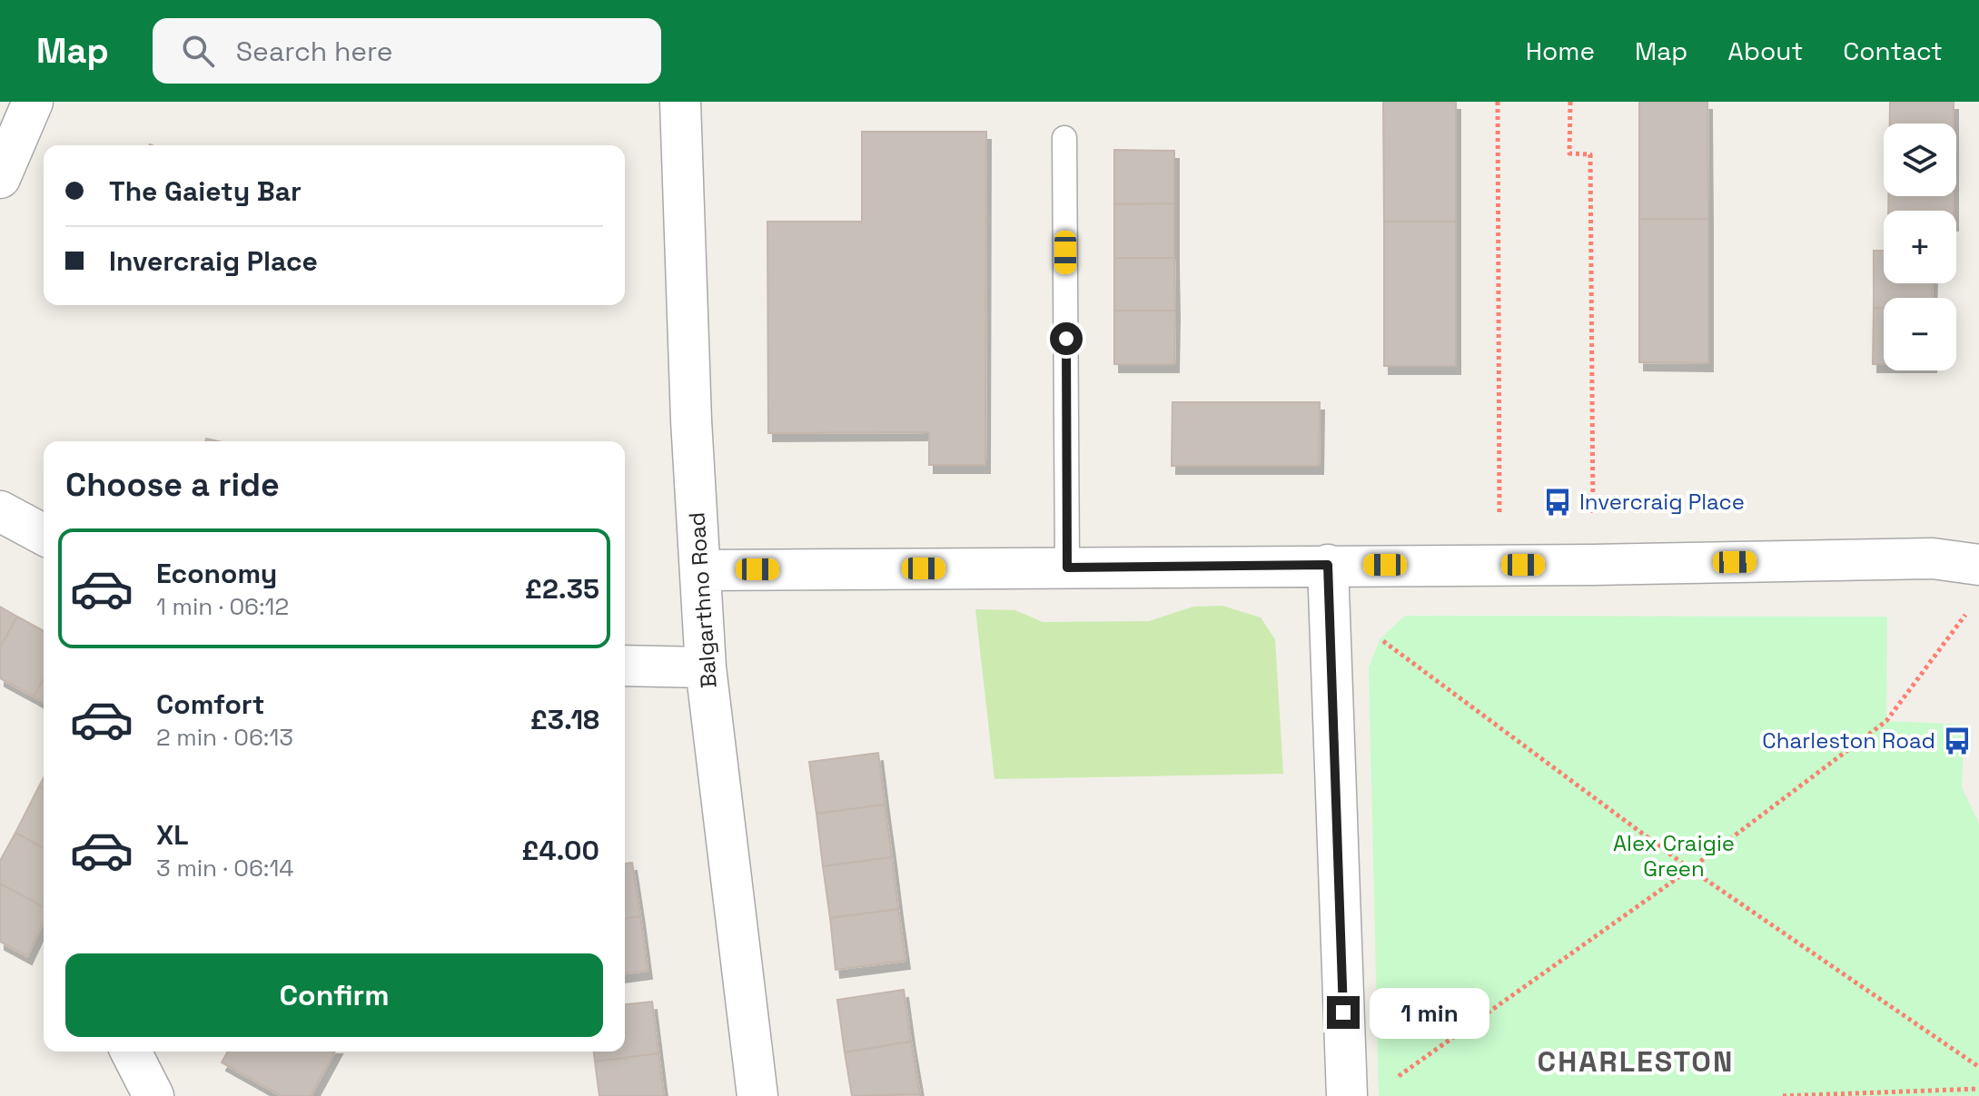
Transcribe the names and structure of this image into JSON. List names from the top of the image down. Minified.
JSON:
{"streets":{"street":["Balgarthno Road"]},"districts":["CHARLESTON"],"parks":["Alex Craigie Green"],"places":{"bus stop":["Invercraig Place","Charleston Road"]},"page":{"header":"Map","search":"Search here","nav":["Home","Map","About","Contact"],"map_buttons":["+","−"],"banner":["The Gaiety Bar","Invercraig Place"],"heading":"Choose a ride","list":[{"name":"Economy","note":"1 min · 06:12","value":"£2.35"},{"name":"Comfort","note":"2 min · 06:13","value":"£3.18"},{"name":"XL","note":"3 min · 06:14","value":"£4.00"}],"buttons":"Confirm","bubble":"1 min"}}
